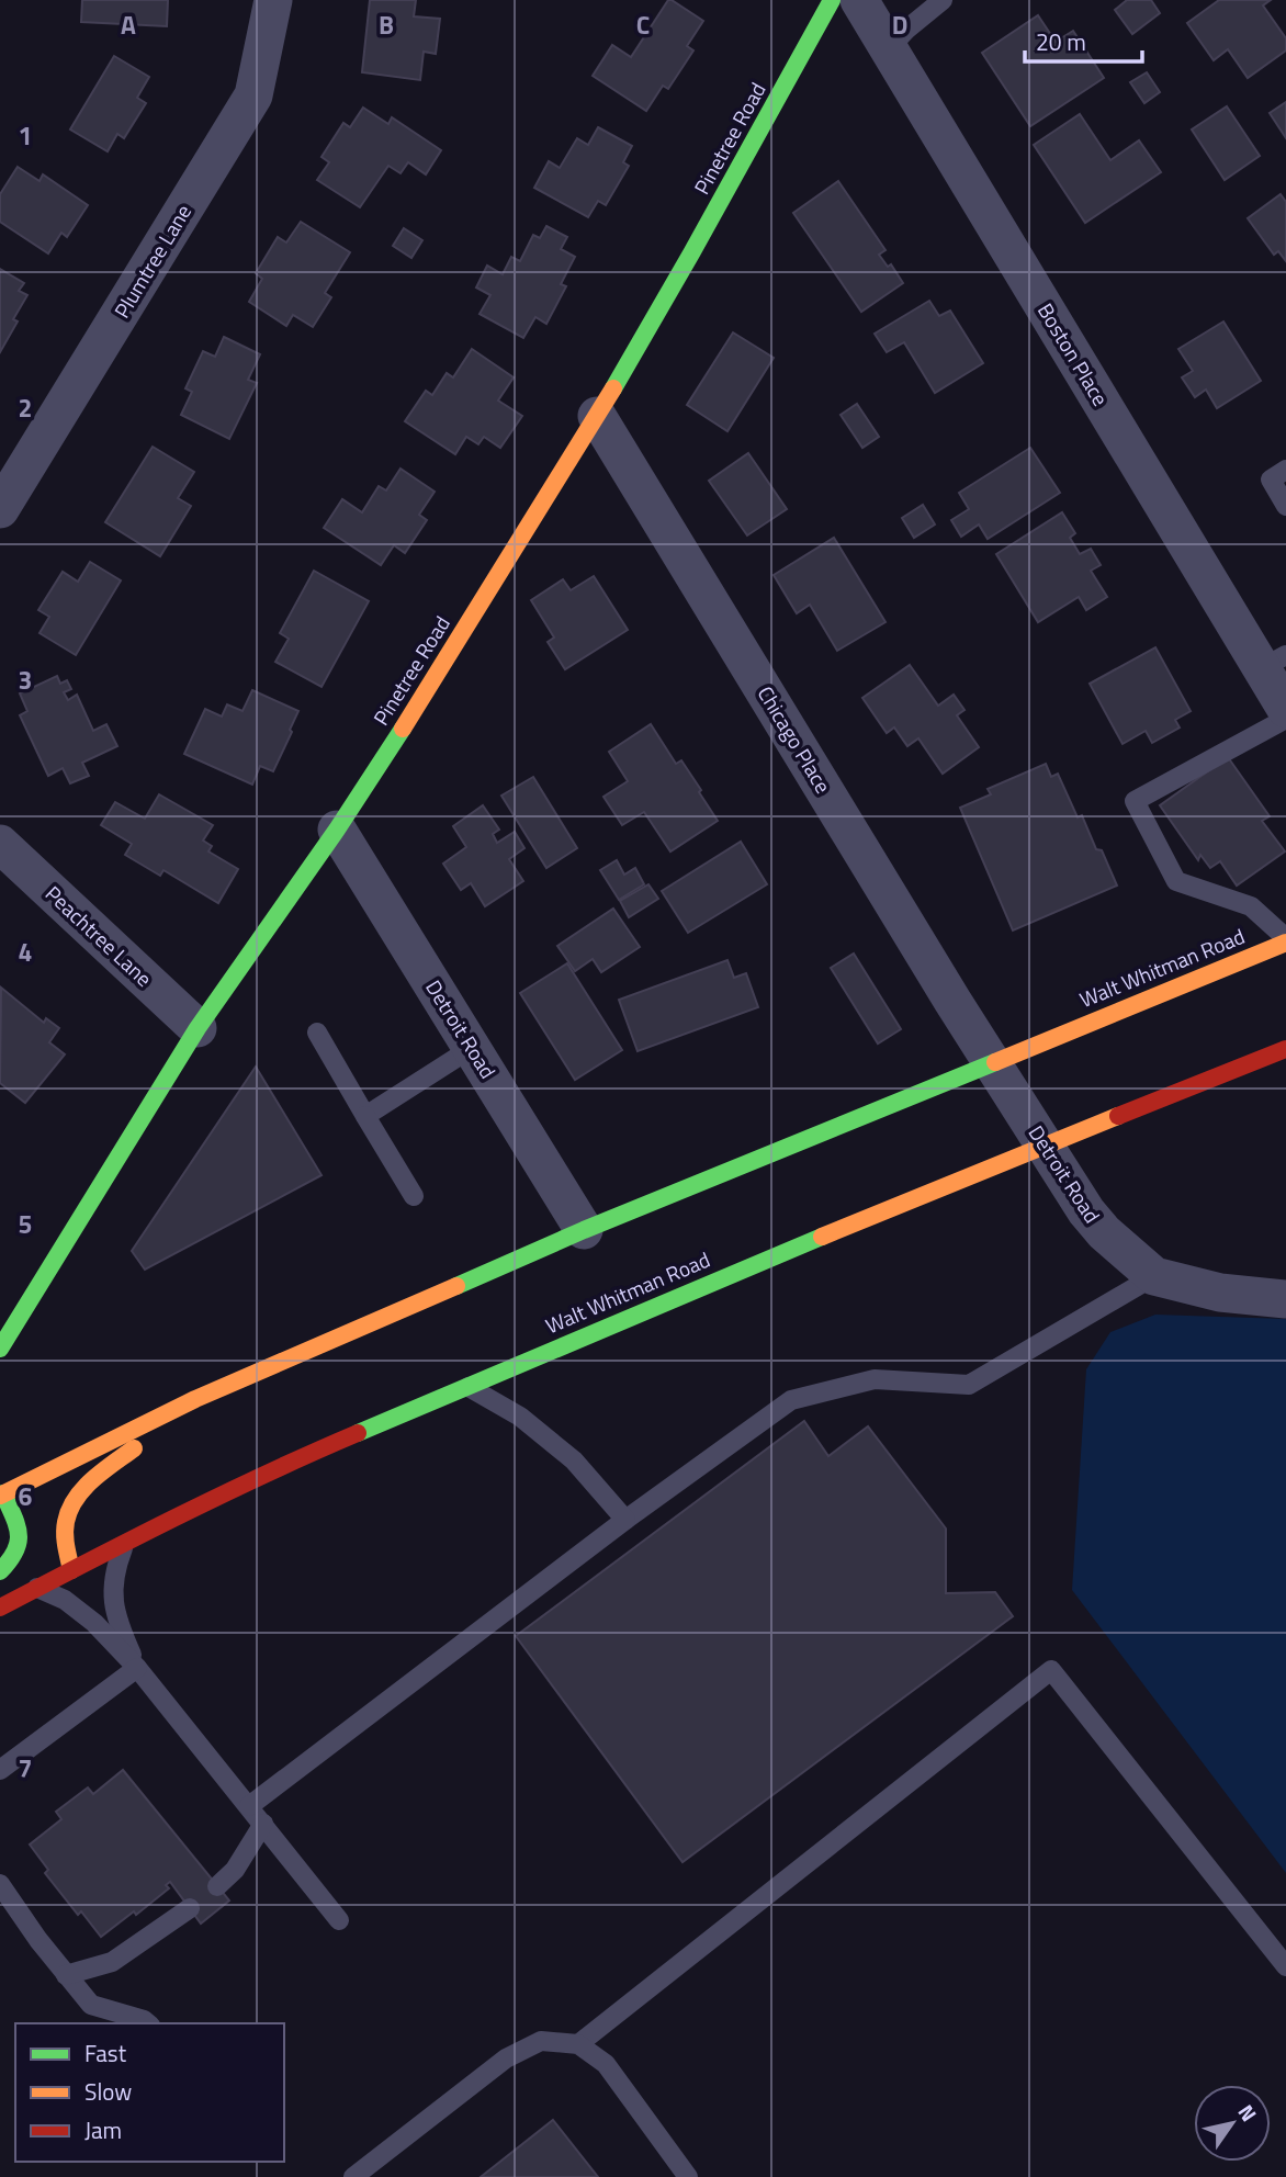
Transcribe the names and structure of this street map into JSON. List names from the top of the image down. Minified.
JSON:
{"streets":{"main road":["Pinetree Road","Walt Whitman Road"],"street":["Plumtree Lane","Boston Place","Chicago Place","Peachtree Lane","Detroit Road"]},"crossings":[["Pinetree Road","Chicago Place"],["Pinetree Road","Peachtree Lane"],["Pinetree Road","Detroit Road"],["Chicago Place","Walt Whitman Road"],["Chicago Place","Detroit Road"],["Walt Whitman Road","Detroit Road"]],"legend":["Fast","Slow","Jam"],"scale_bar":"20 m","north":"top right","grid":{"columns":["A","B","C","D"],"rows":["1","2","3","4","5","6","7"]}}
